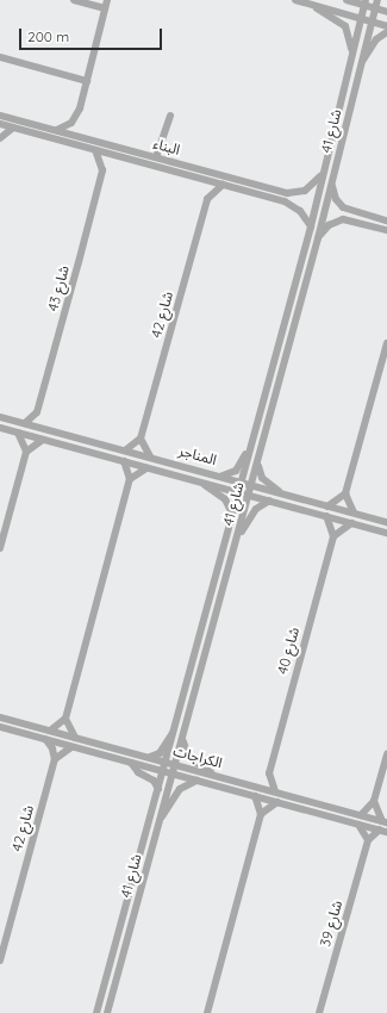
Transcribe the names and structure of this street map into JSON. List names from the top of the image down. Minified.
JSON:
{"streets":{"street":["شارع 41","البناء","شارع 43","شارع 42","المناجر","شارع 40","الكراجات","شارع 39"]},"crossings":[["شارع 41","البناء"],["شارع 41","المناجر"],["شارع 41","الكراجات"],["البناء","شارع 42"],["الكراجات","شارع 39"]],"scale_bar":"200 m"}
